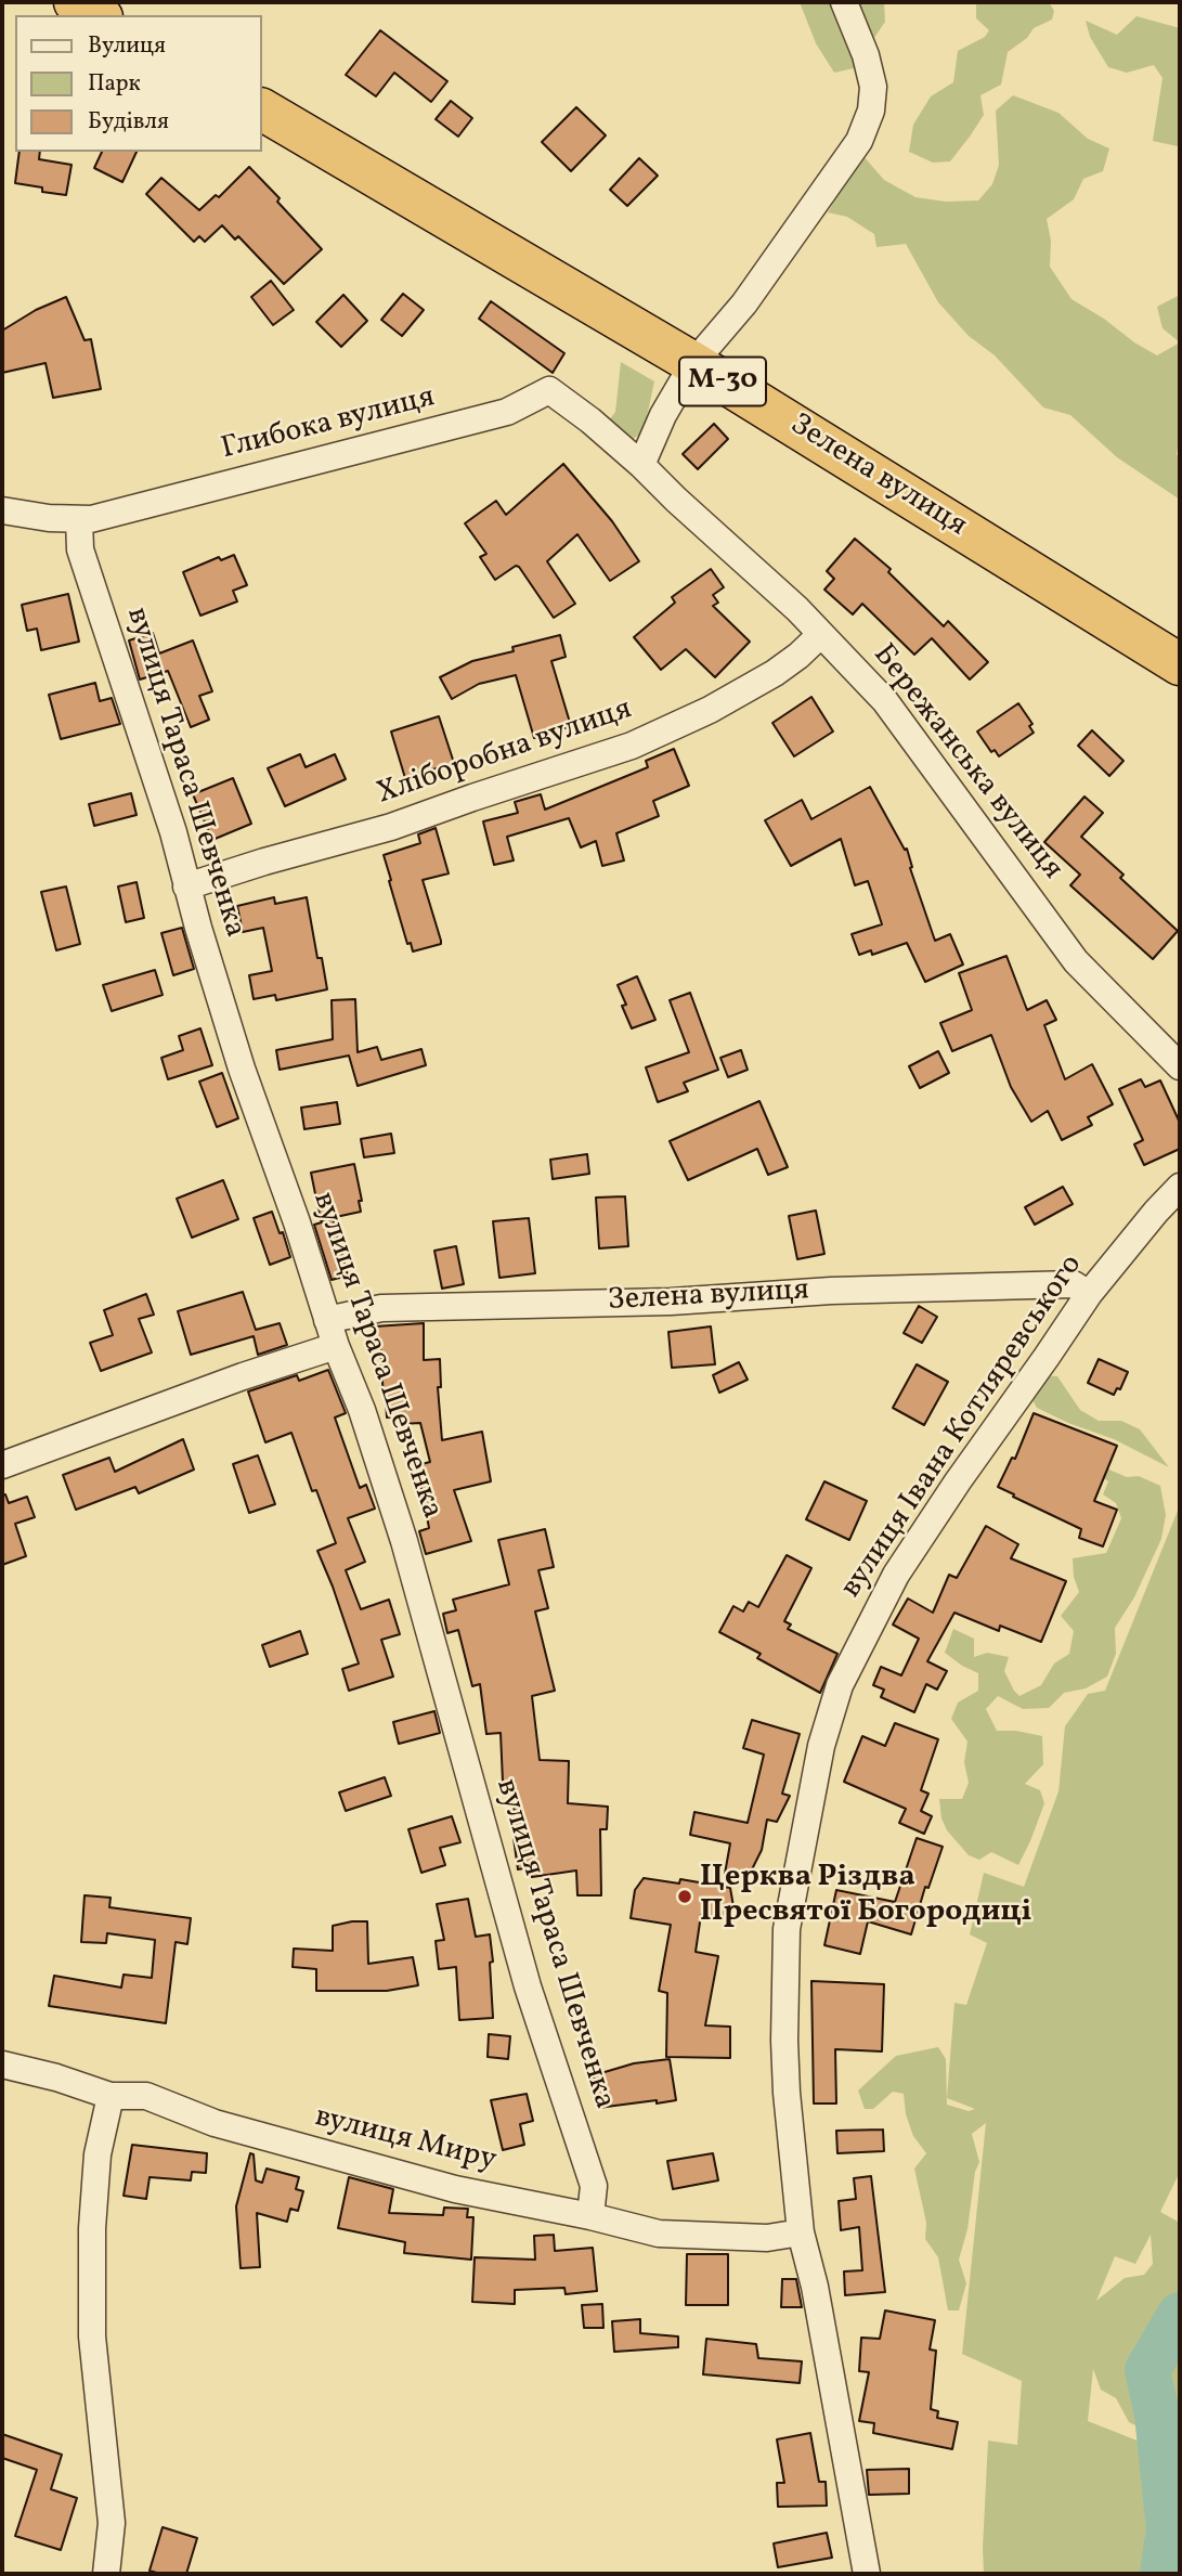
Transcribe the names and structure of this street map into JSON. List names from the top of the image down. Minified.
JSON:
{"streets":{"highway":["М-30","Зелена вулиця"],"street":["Глибока вулиця","Хліборобна вулиця","Бережанська вулиця","вулиця Тараса Шевченка","вулиця Івана Котляревського","вулиця Миру"]},"crossings":[["Глибока вулиця","Бережанська вулиця"],["Глибока вулиця","вулиця Тараса Шевченка"],["Зелена вулиця","вулиця Тараса Шевченка"],["Зелена вулиця","вулиця Івана Котляревського"],["Хліборобна вулиця","Бережанська вулиця"],["Хліборобна вулиця","вулиця Тараса Шевченка"],["вулиця Тараса Шевченка","вулиця Миру"],["вулиця Івана Котляревського","вулиця Миру"]],"places":["Церква Різдва Пресвятої Богородиці"],"legend":["Вулиця","Парк","Будівля"]}
